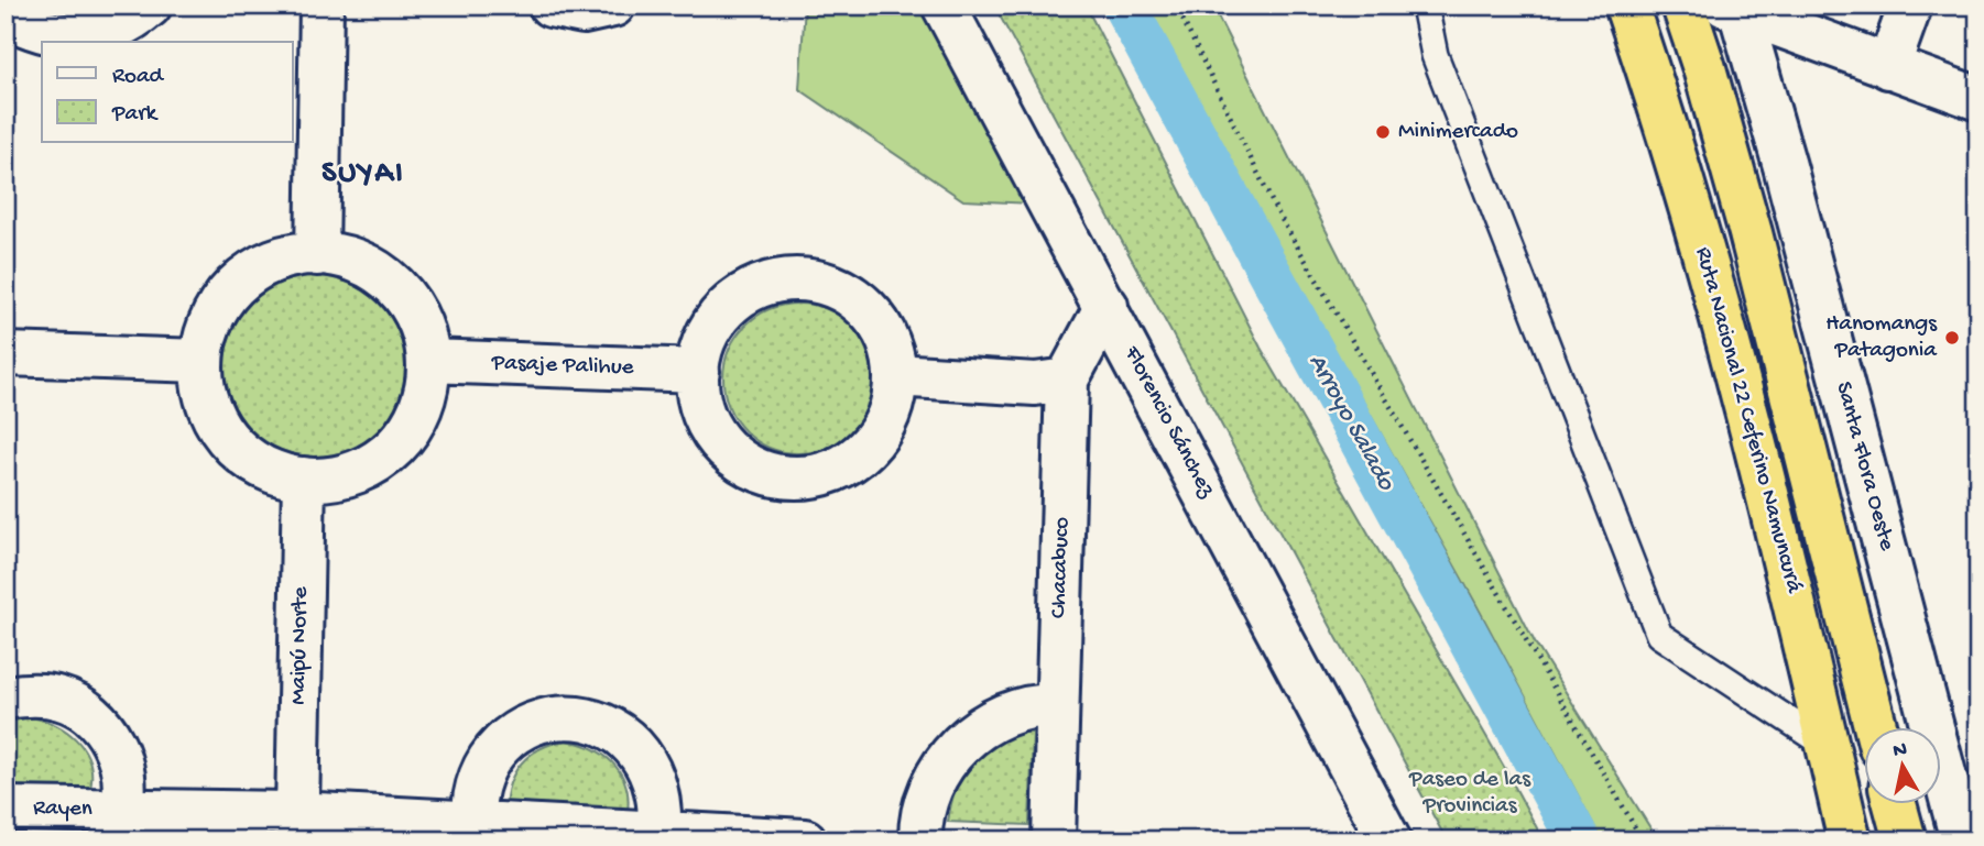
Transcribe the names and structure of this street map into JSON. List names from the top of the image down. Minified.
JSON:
{"streets":{"highway":["Ruta Nacional 22 Ceferino Namuncurá"],"street":["Pasaje Palihue","Florencio Sánchez","Santa Flora Oeste","Chacabuco","Maipú Norte","Rayen"]},"crossings":[["Pasaje Palihue","Maipú Norte"],["Florencio Sánchez","Chacabuco"],["Maipú Norte","Rayen"]],"districts":["SUYAI"],"water":["Arroyo Salado"],"parks":["Paseo de las Provincias"],"places":["Minimercado","Hanomangs Patagonia"],"legend":["Road","Park"],"north":"top"}
